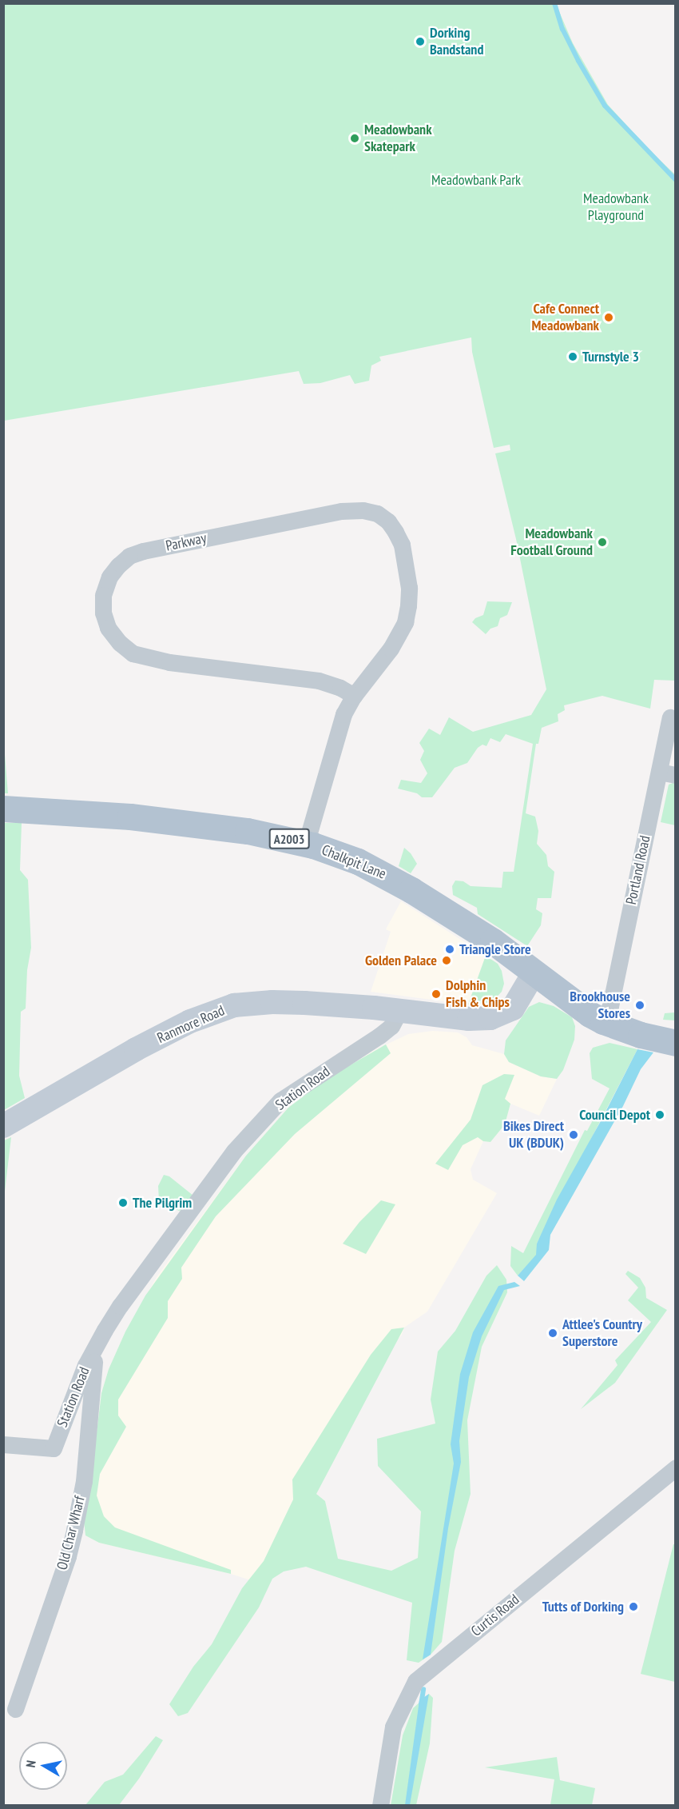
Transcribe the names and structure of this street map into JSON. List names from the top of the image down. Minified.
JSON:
{"streets":{"main road":["A2003","Chalkpit Lane"],"street":["Parkway","Portland Road","Ranmore Road","Station Road","Old Char Wharf","Curtis Road"]},"crossings":[["Parkway","Chalkpit Lane"],["A2003","Chalkpit Lane"],["A2003","Portland Road"],["Ranmore Road","Station Road"],["Station Road","Old Char Wharf"]],"parks":["Meadowbank Park","Meadowbank Playground"],"places":["Dorking Bandstand","Meadowbank Skatepark","Cafe Connect Meadowbank","Turnstyle 3","Meadowbank Football Ground","Triangle Store","Golden Palace","Dolphin Fish & Chips","Brookhouse Stores","Council Depot","Bikes Direct UK (BDUK)","The Pilgrim","Attlee's Country Superstore","Tutts of Dorking"],"north":"left"}
